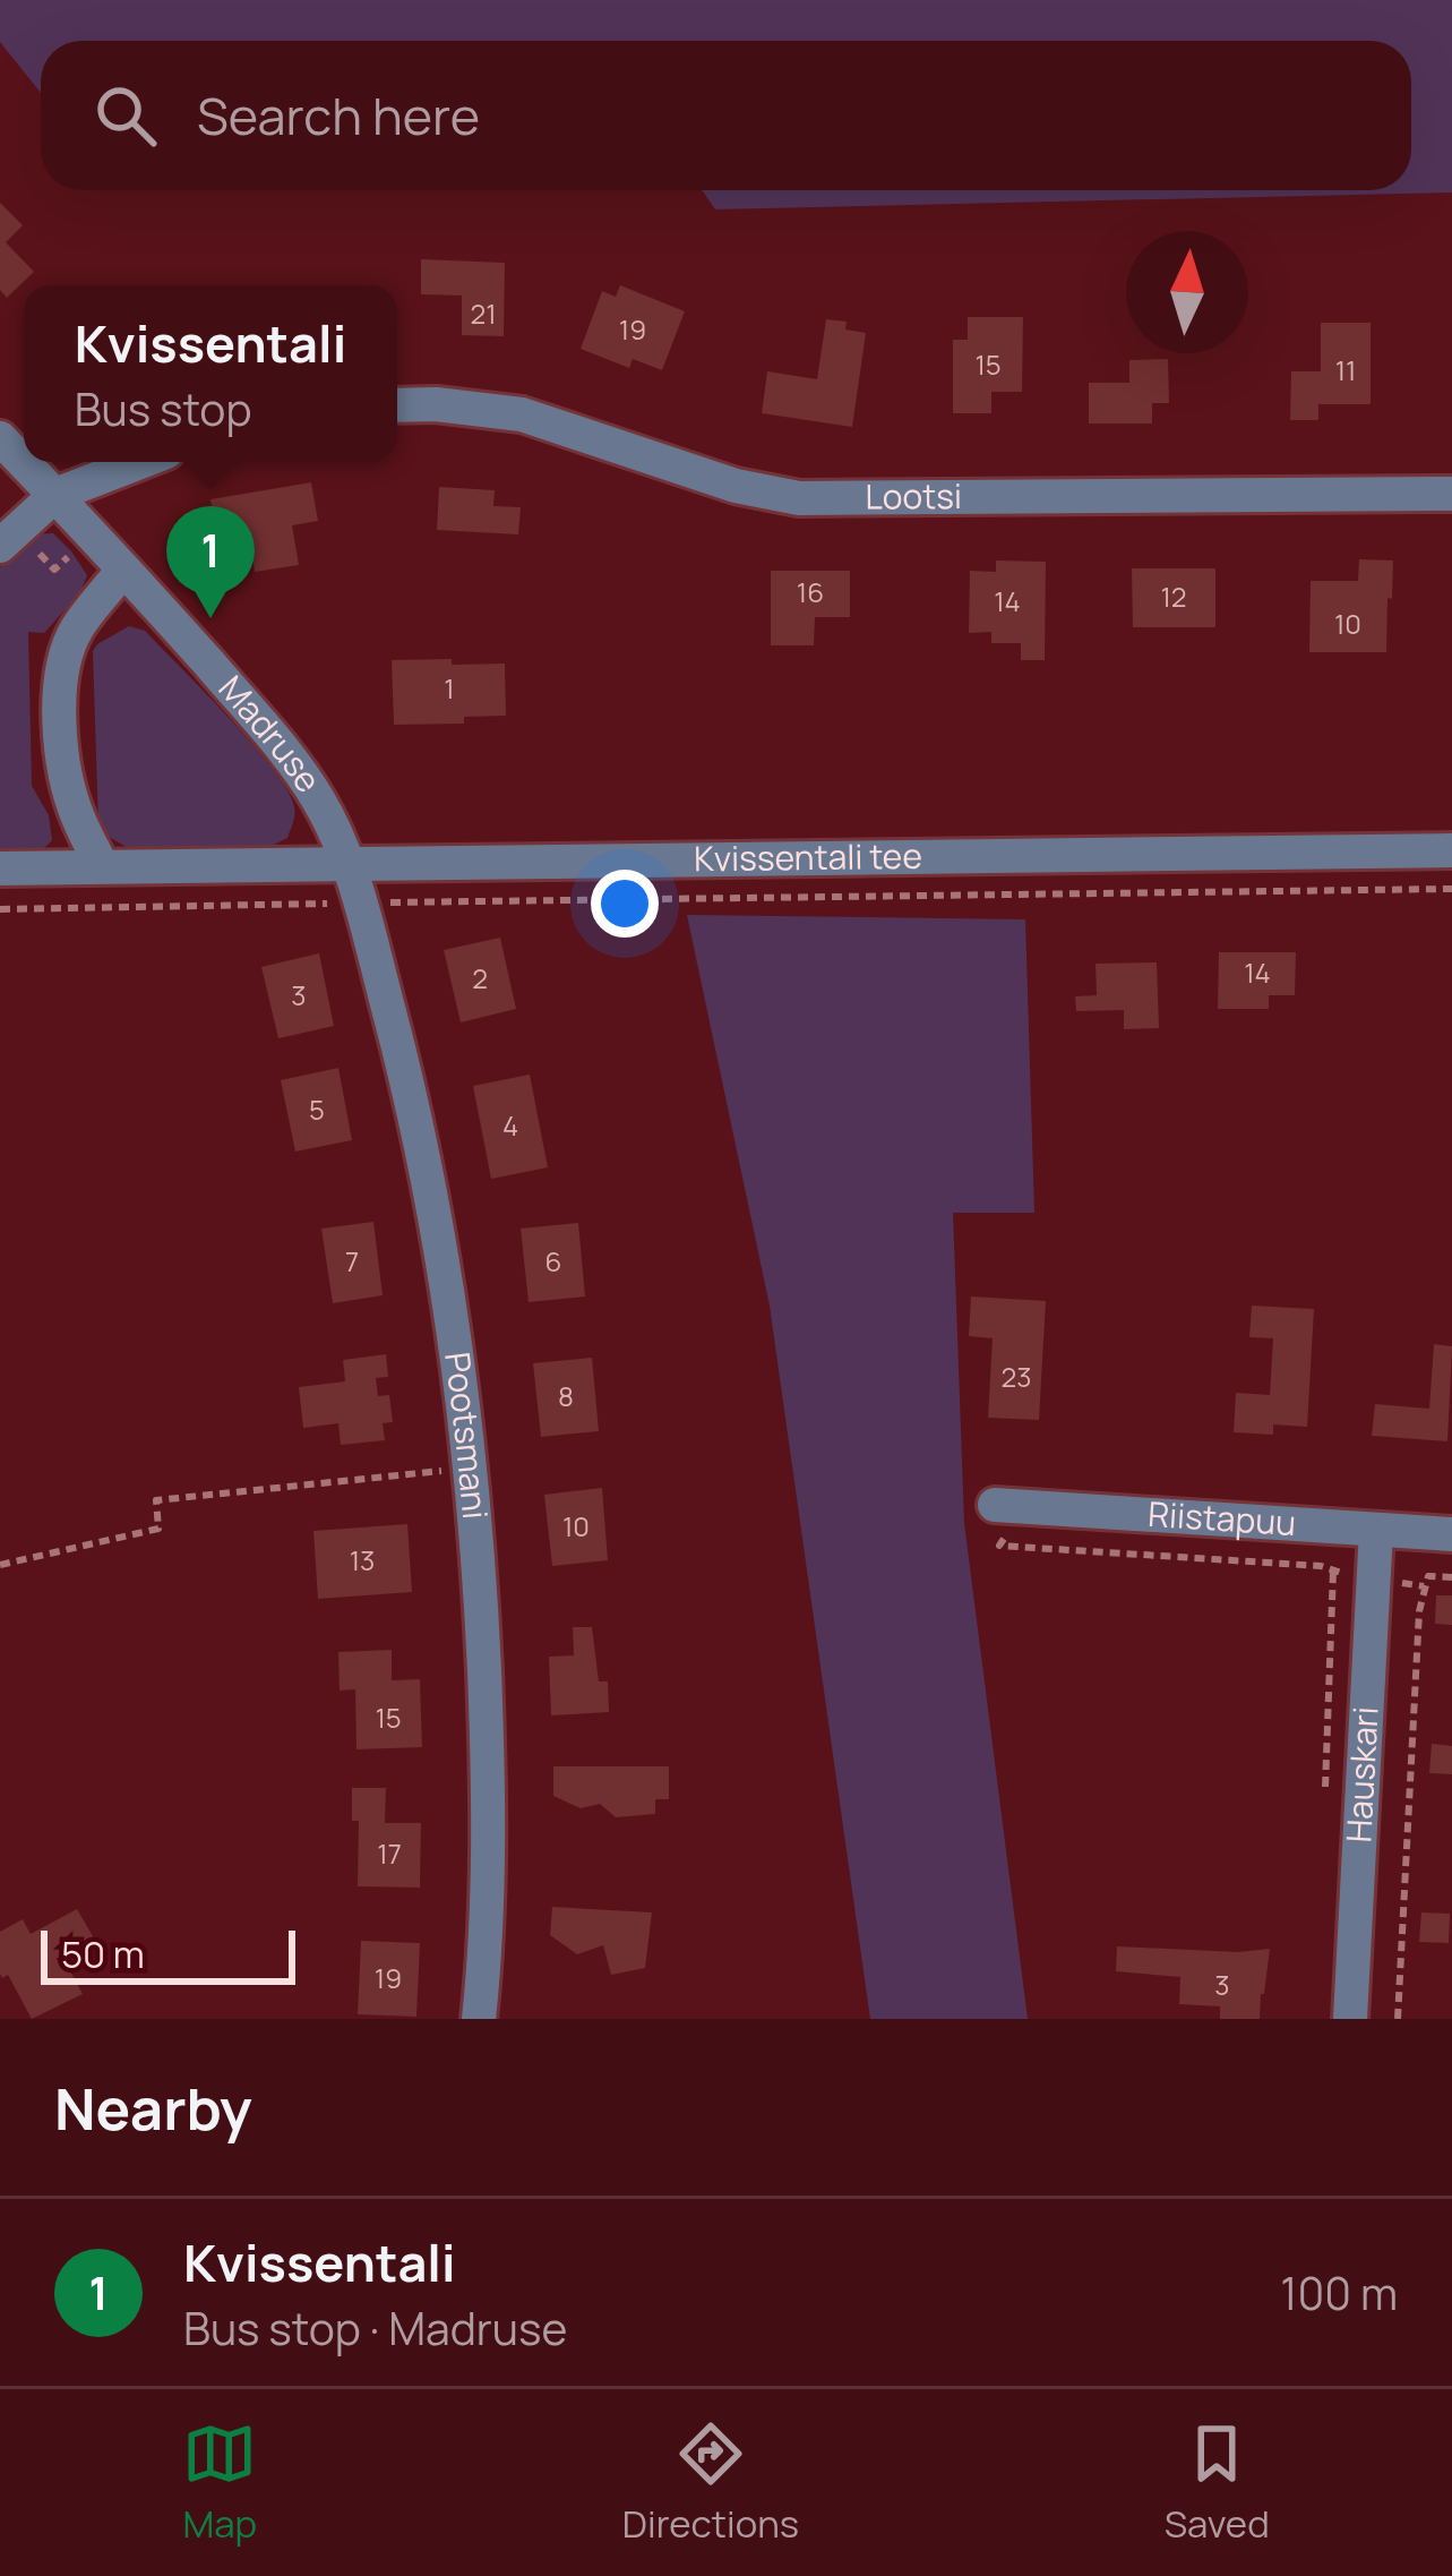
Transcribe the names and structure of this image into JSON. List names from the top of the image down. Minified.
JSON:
{"streets":{"street":["Lootsi","Madruse","Kvissentali tee","Pootsmani","Riistapuu","Hauskari"]},"crossings":[["Madruse","Kvissentali tee"],["Madruse","Pootsmani"],["Kvissentali tee","Pootsmani"],["Riistapuu","Hauskari"]],"house_numbers":["21","19","15","11","16","12","14","10","1","14","2","3","5","4","7","6","23","8","10","13","15","17","19","3"],"scale_bar":"50 m","north":"top","page":{"search":"Search here","popup":["Kvissentali","Bus stop"],"pins":"1","scale":"50 m","heading":"Nearby","list":[{"mark":"1","name":"Kvissentali","note":"Bus stop · Madruse","value":"100 m"}],"nav":["Map","Directions","Saved"]}}
